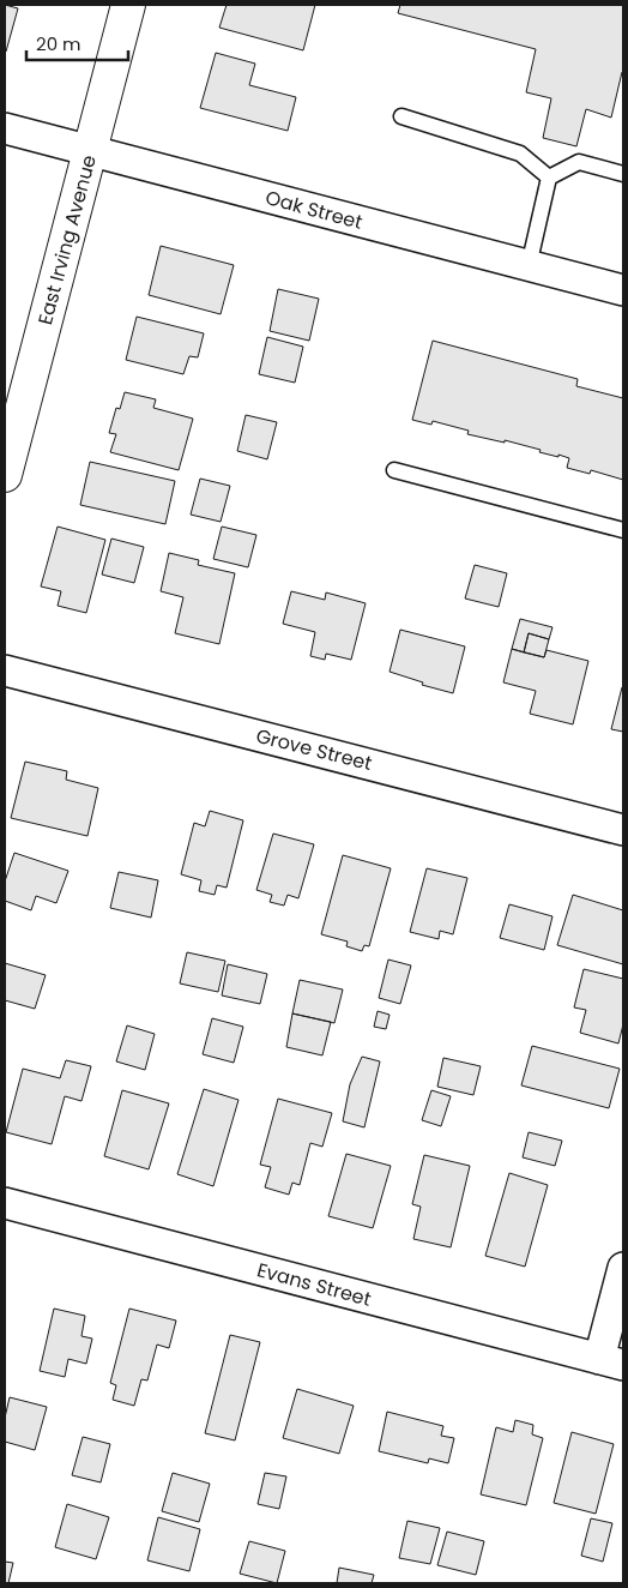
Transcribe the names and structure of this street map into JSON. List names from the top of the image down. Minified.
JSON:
{"streets":{"street":["Oak Street","East Irving Avenue","Grove Street","Evans Street"]},"crossings":[["Oak Street","East Irving Avenue"]],"scale_bar":"20 m"}
